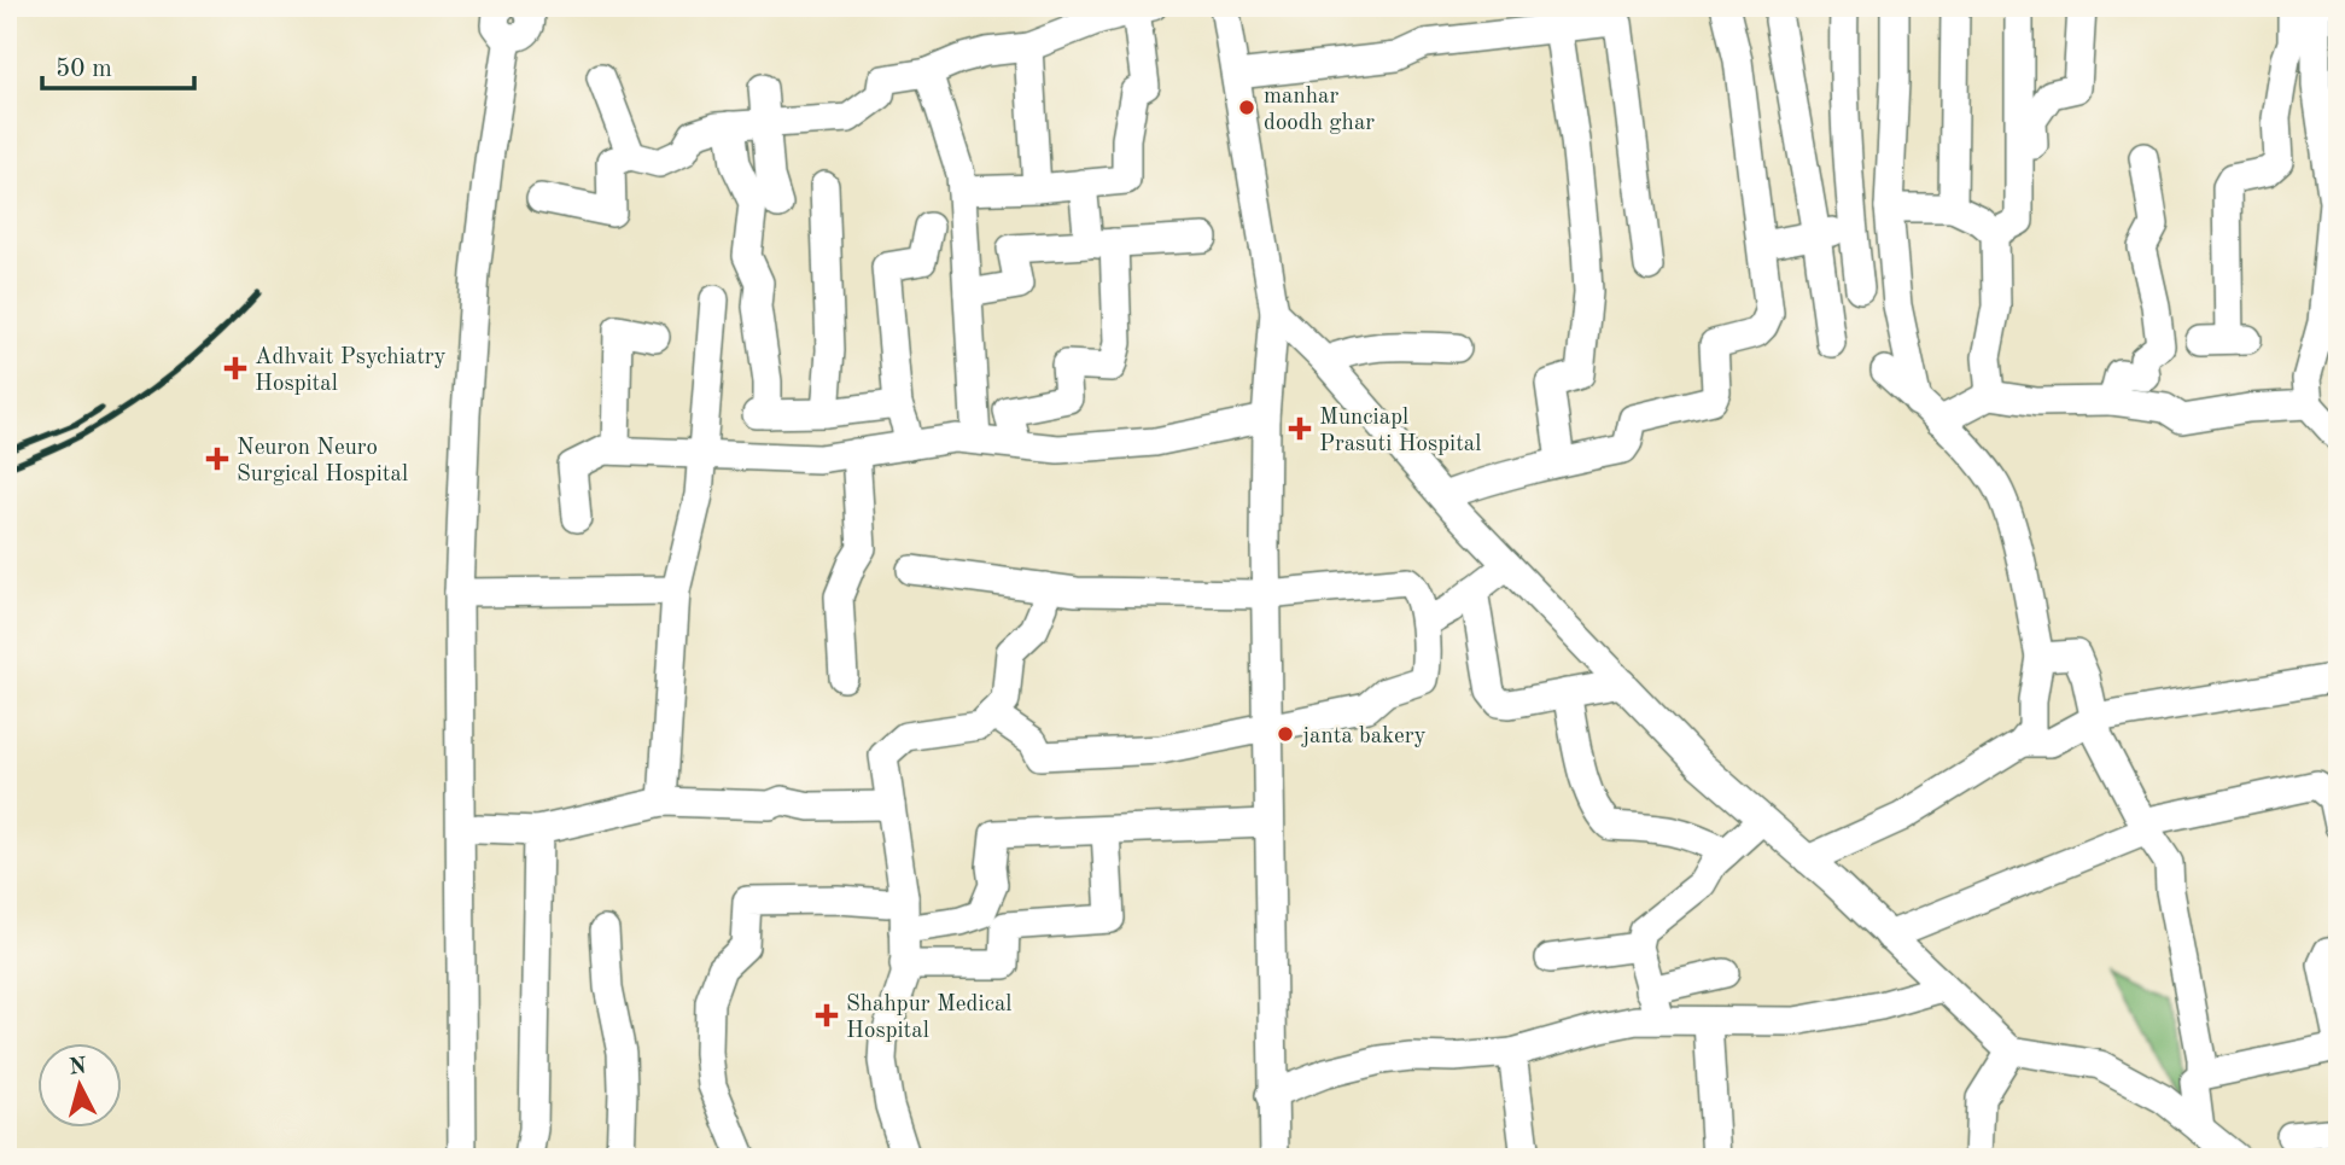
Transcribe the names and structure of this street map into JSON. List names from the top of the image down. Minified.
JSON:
{"places":{"other":["manhar doodh ghar","janta bakery"],"health":["Adhvait Psychiatry Hospital","Munciapl Prasuti Hospital","Neuron Neuro Surgical Hospital","Shahpur Medical Hospital"]},"scale_bar":"50 m","north":"top"}
